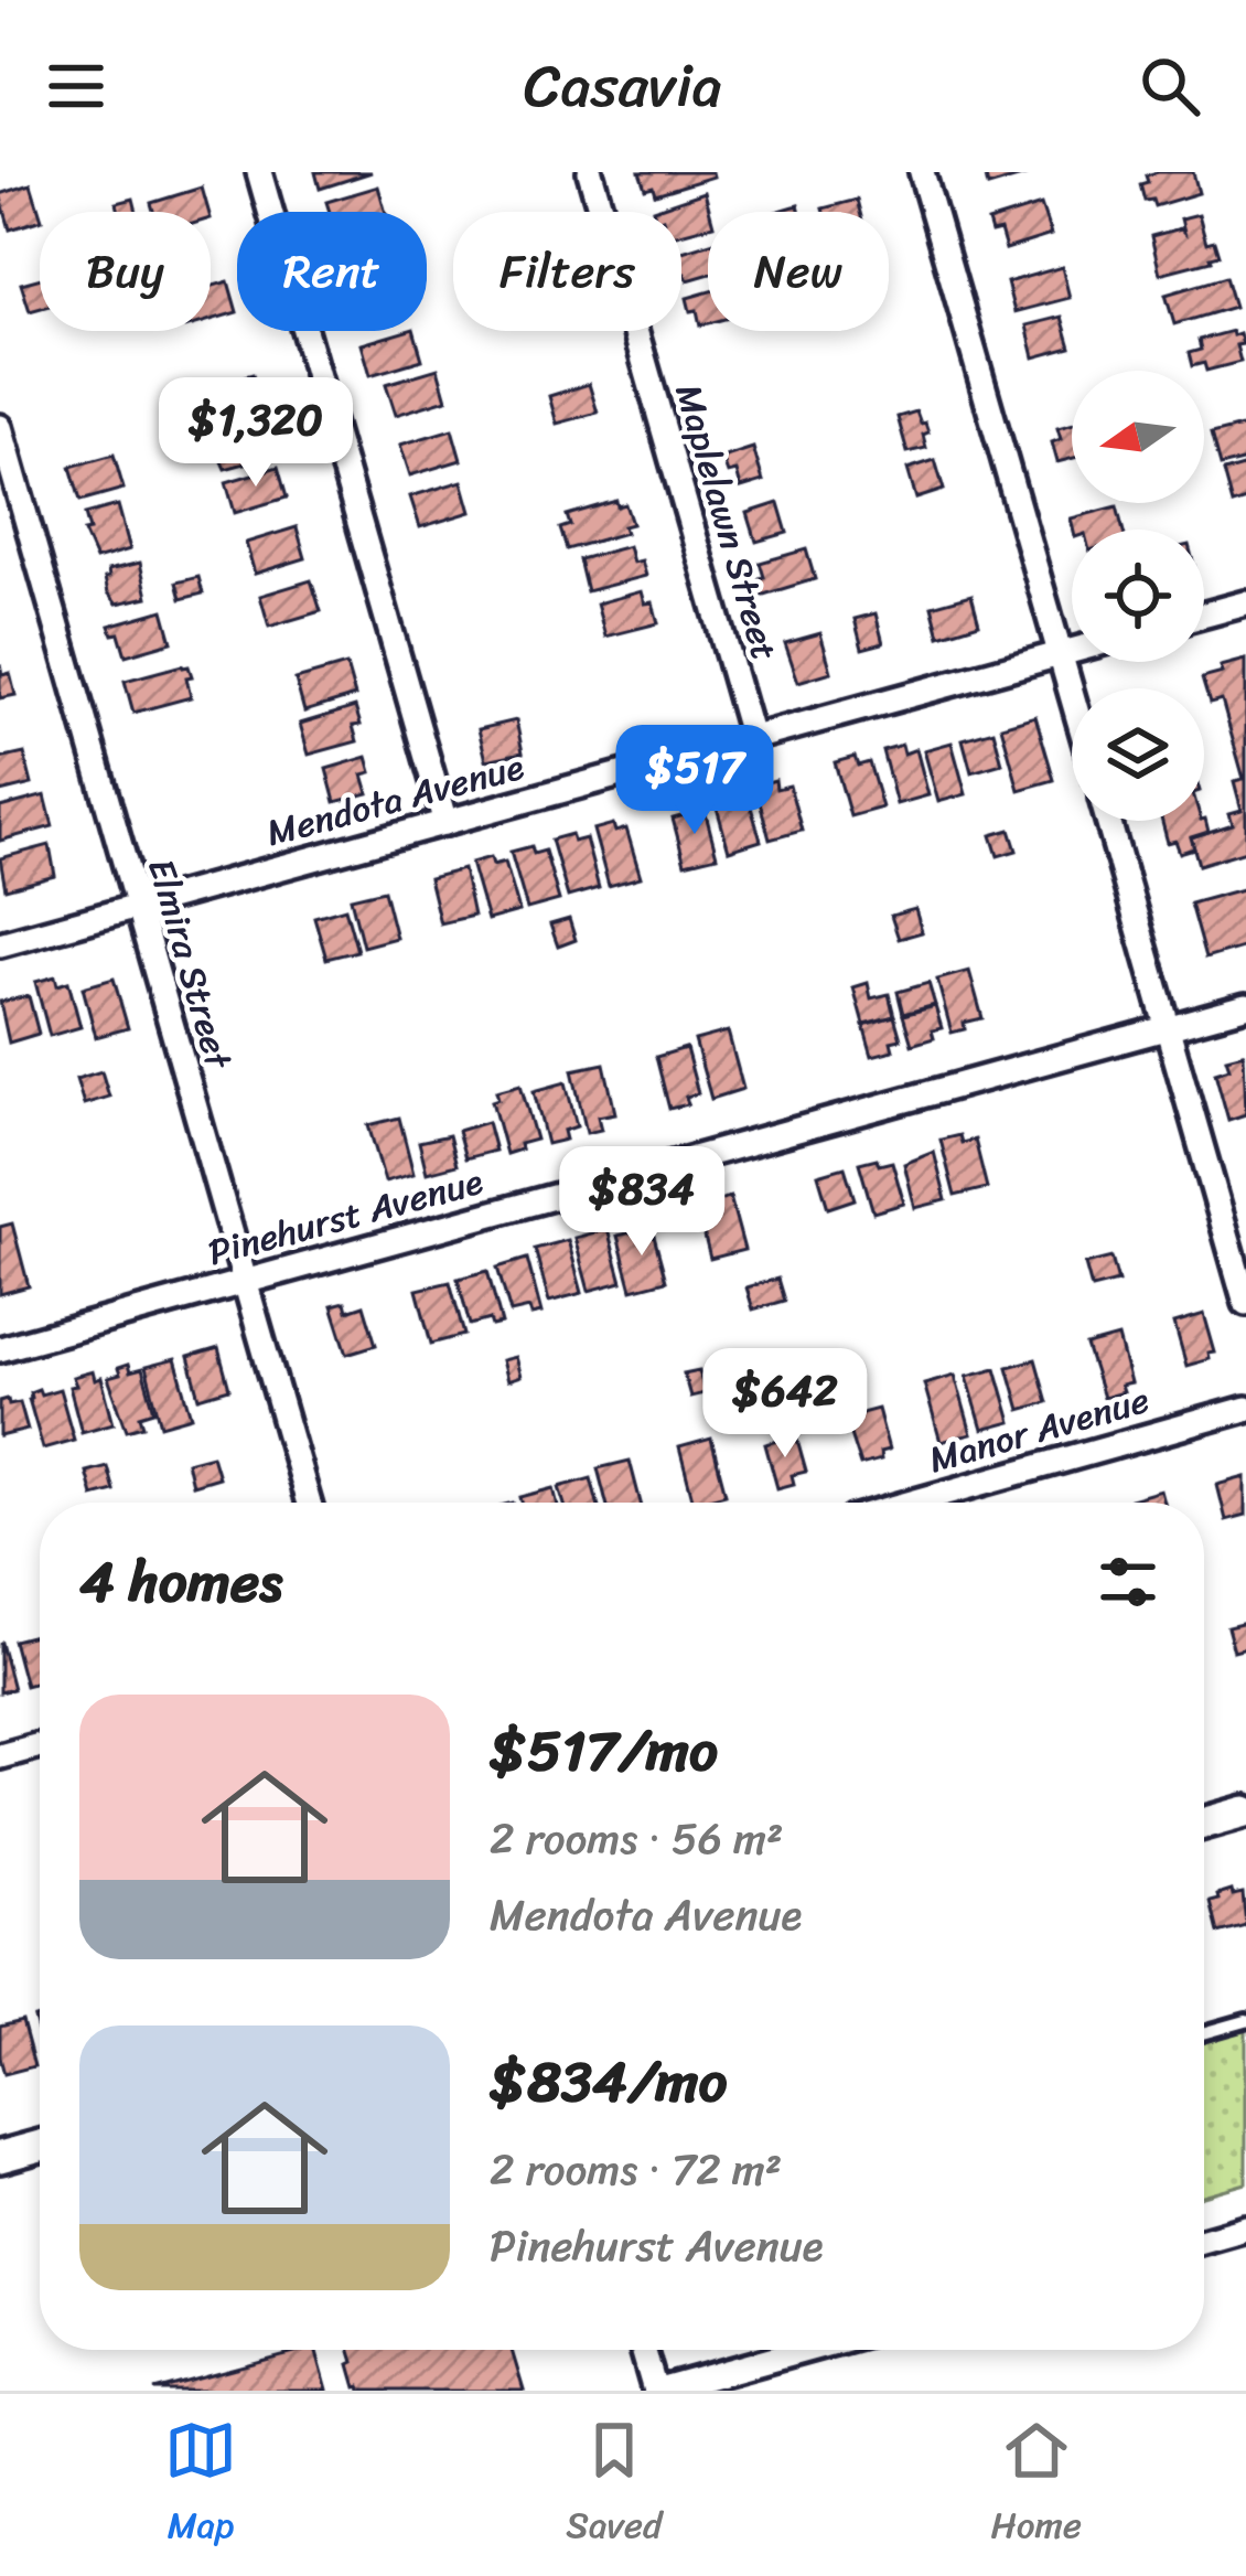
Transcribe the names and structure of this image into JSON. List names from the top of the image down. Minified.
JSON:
{"streets":{"street":["Maplelawn Street","Mendota Avenue","Elmira Street","Pinehurst Avenue","Manor Avenue"]},"crossings":[["Maplelawn Street","Mendota Avenue"],["Mendota Avenue","Elmira Street"],["Elmira Street","Pinehurst Avenue"]],"north":"left","page":{"header":"Casavia","chip":["Buy","Rent","Filters","New"],"price":["$1,320","$517","$834","$642"],"heading":"4 homes","list":[{"name":"$517/mo","note":"2 rooms · 56 m² · Mendota Avenue"},{"name":"$834/mo","note":"2 rooms · 72 m² · Pinehurst Avenue"}],"tabs":["Map","Saved","Home"]}}
